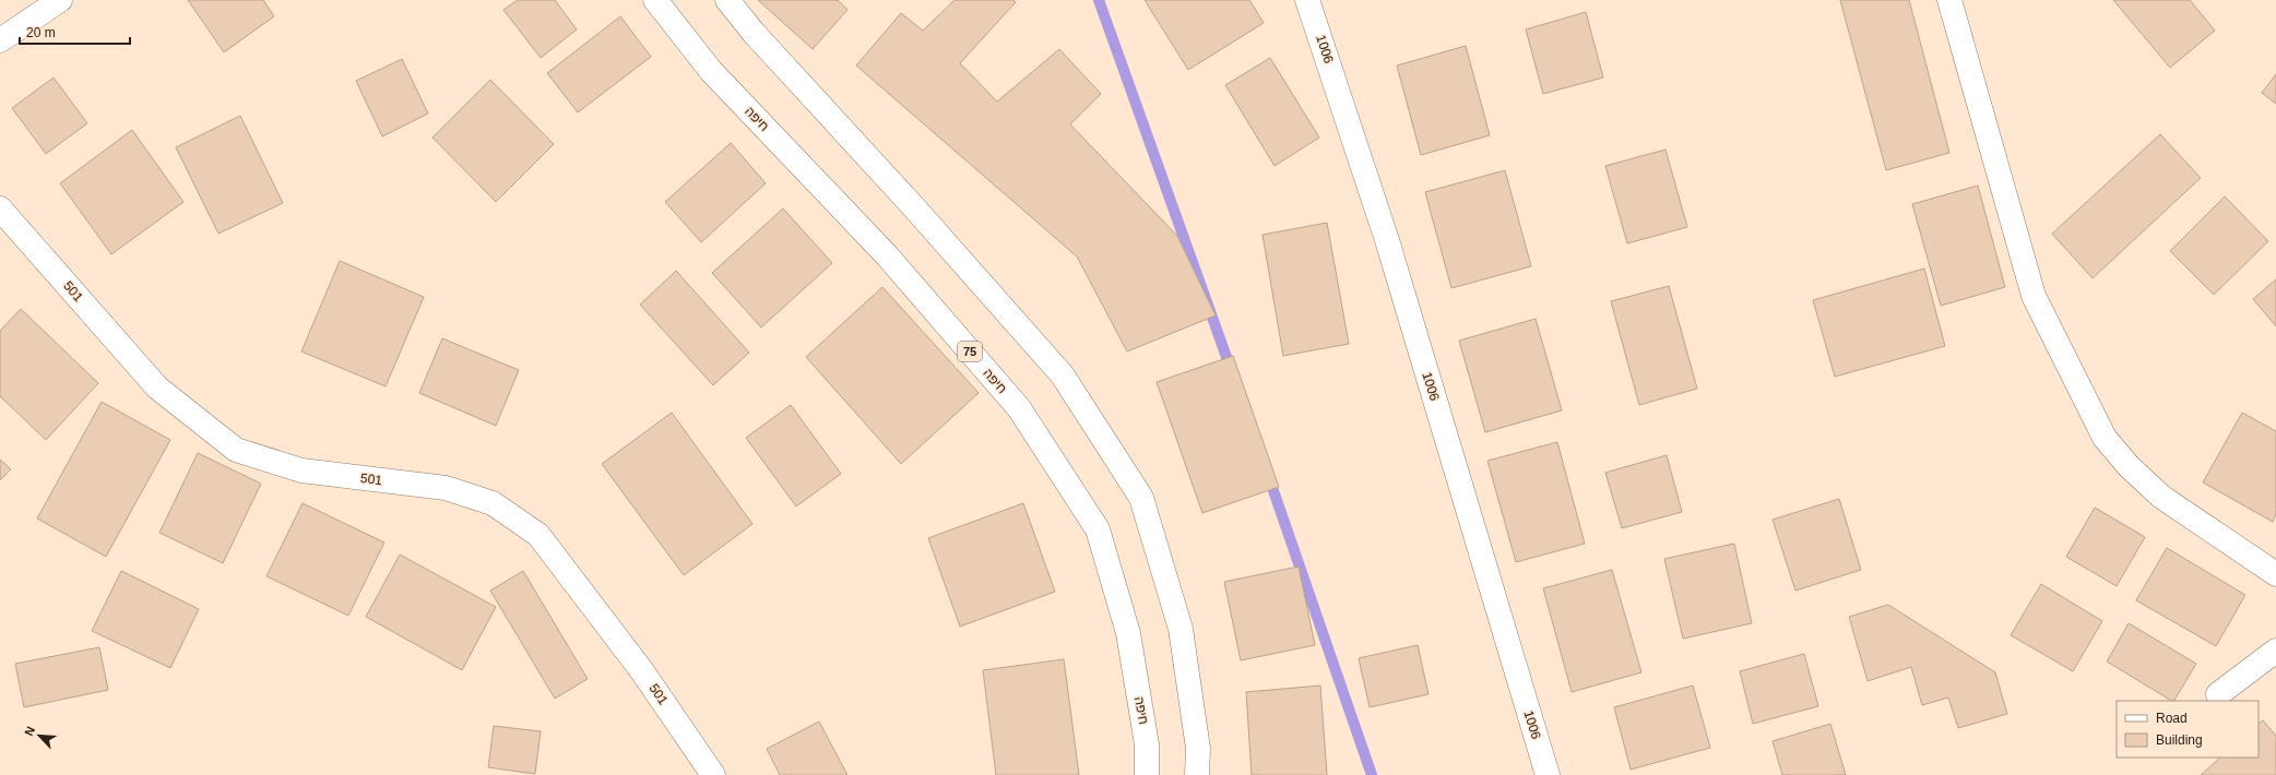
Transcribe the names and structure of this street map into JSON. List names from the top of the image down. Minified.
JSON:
{"streets":{"main road":["1006","חיפה","501","75"]},"legend":["Road","Building"],"scale_bar":"20 m","north":"top left"}
